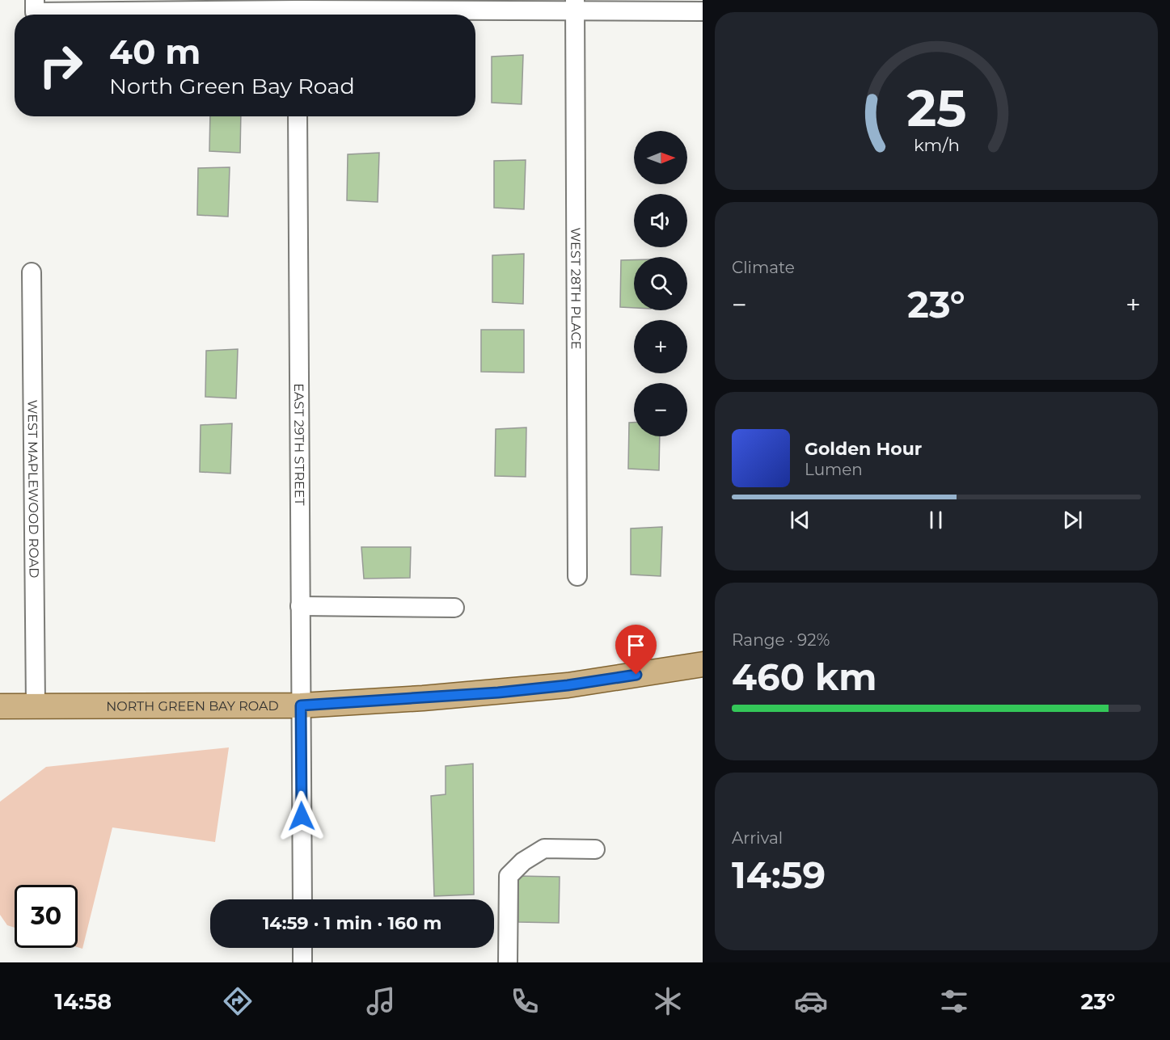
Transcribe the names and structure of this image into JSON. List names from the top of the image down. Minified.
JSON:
{"streets":{"main road":["NORTH GREEN BAY ROAD"],"street":["WEST 28TH PLACE","EAST 29TH STREET","WEST MAPLEWOOD ROAD"]},"crossings":[["EAST 29TH STREET","NORTH GREEN BAY ROAD"],["WEST MAPLEWOOD ROAD","NORTH GREEN BAY ROAD"]],"north":"right","page":{"turn":["40 m","North Green Bay Road"],"map_buttons":["+","−"],"tile":["Climate",["Range · 92%","460 km"],["Arrival","14:59"]],"heat":["−","23°","+"],"song":["Golden Hour","Lumen"],"limit":"30","trip":"14:59 · 1 min · 160 m","tabs":["14:58","23°"],"gauge":["25","km/h"]}}
